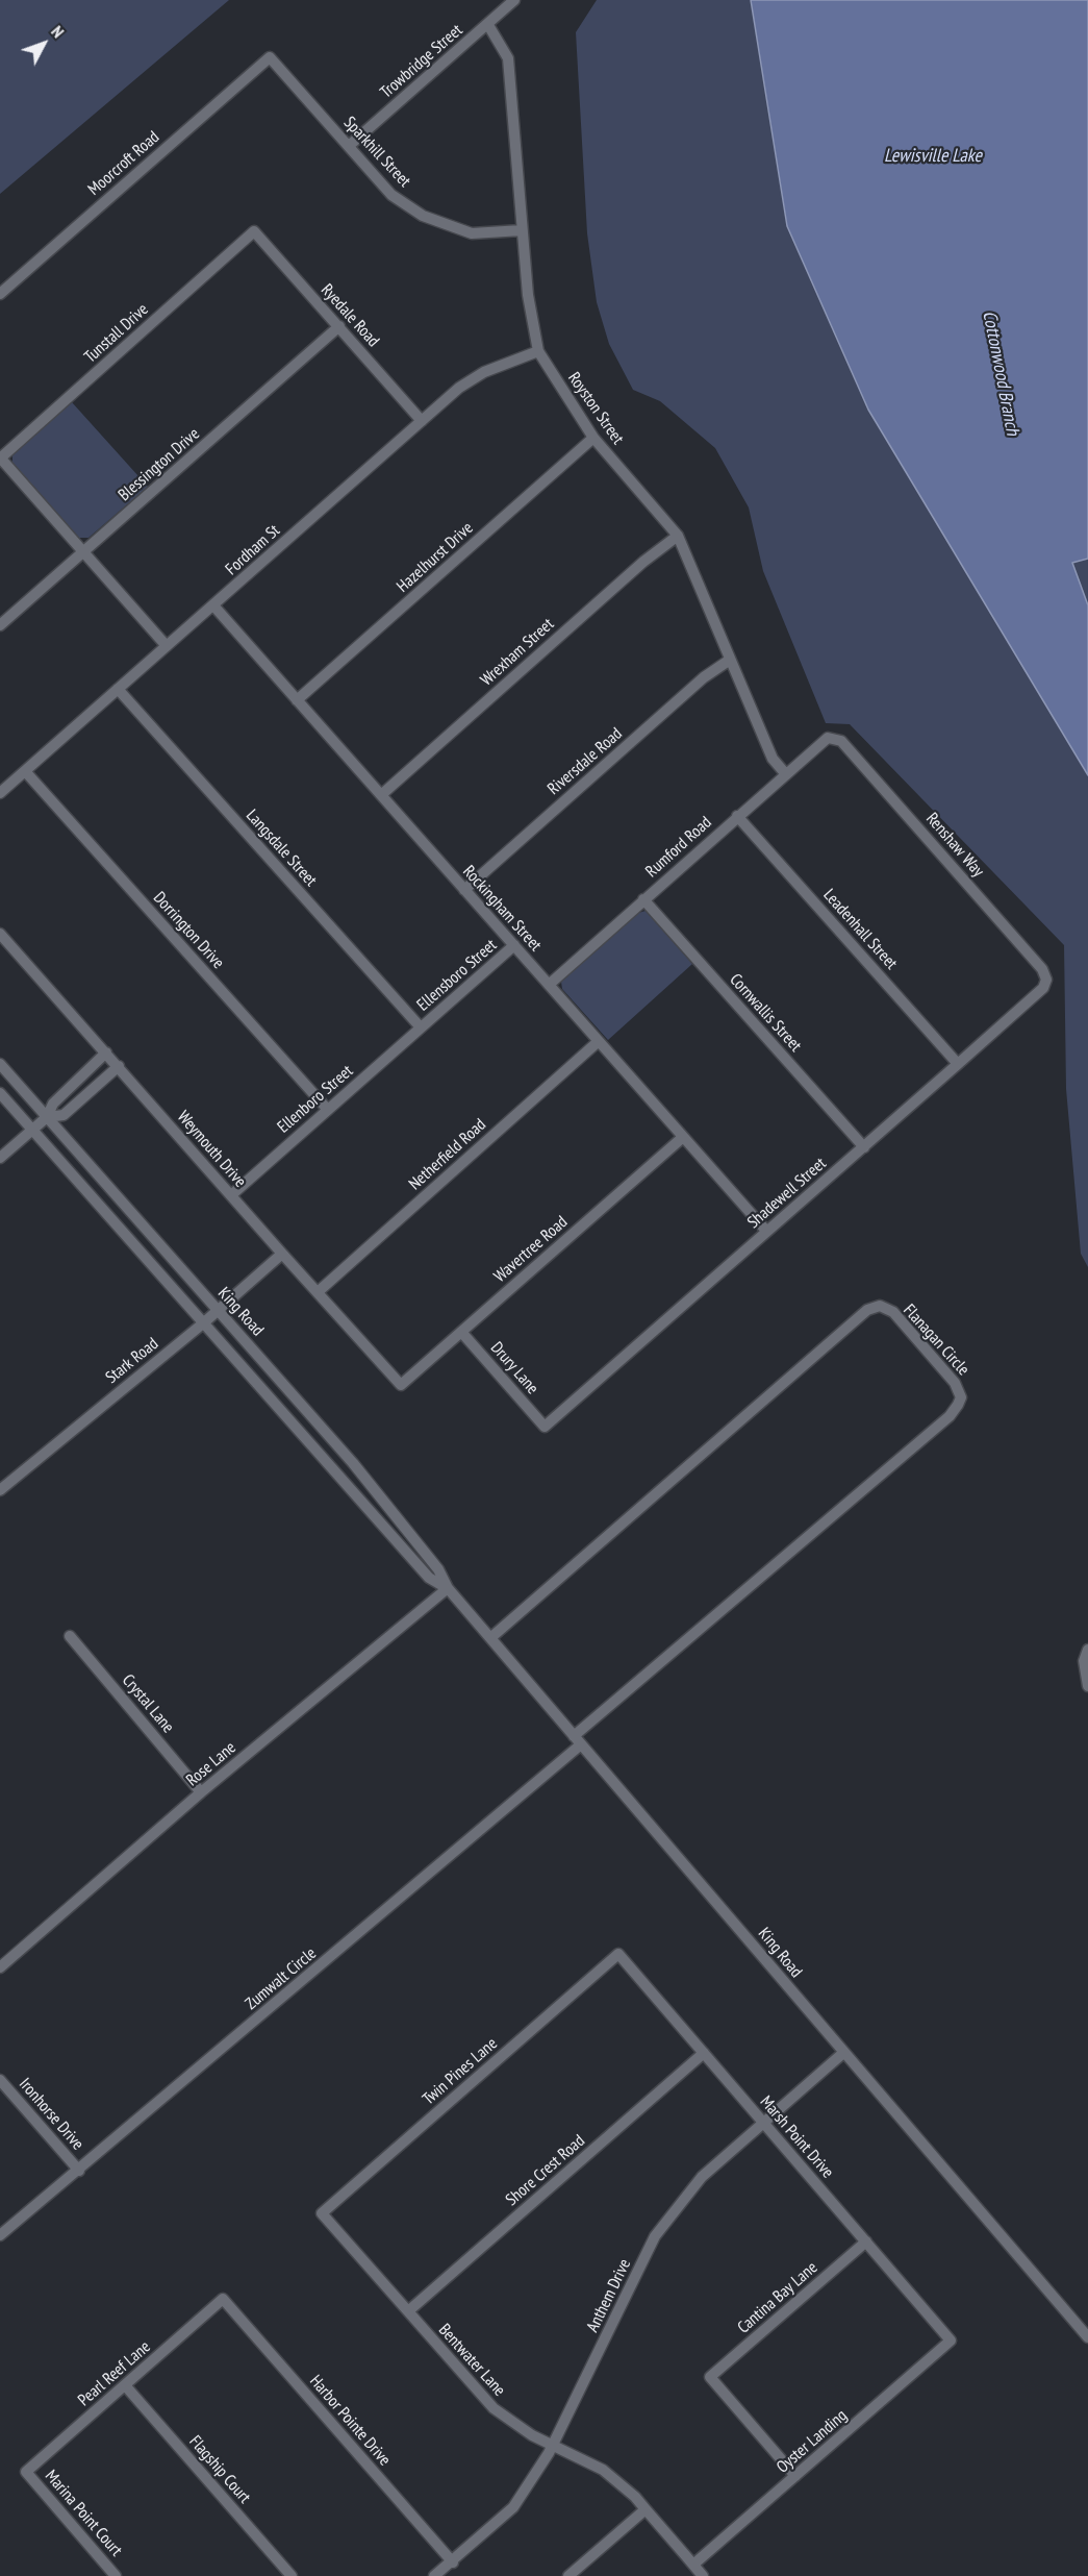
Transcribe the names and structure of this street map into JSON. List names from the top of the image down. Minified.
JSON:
{"streets":{"street":["Trowbridge Street","Sparkhill Street","Moorcroft Road","Ryedale Road","Tunstall Drive","Royston Street","Blessington Drive","Fordham St","Hazelhurst Drive","Wrexham Street","Riversdale Road","Renshaw Way","Rumford Road","Langsdale Street","Rockingham Street","Leadenhall Street","Dorrington Drive","Ellensboro Street","Cornwallis Street","Ellenboro Street","Weymouth Drive","Netherfield Road","Shadewell Street","Wavertree Road","King Road","Flanagan Circle","Stark Road","Drury Lane","Crystal Lane","Rose Lane","Zumwalt Circle","Twin Pines Lane","Ironhorse Drive","Marsh Point Drive","Shore Crest Road","Anthem Drive","Cantina Bay Lane","Bentwater Lane","Pearl Reef Lane","Harbor Pointe Drive","Oyster Landing","Flagship Court","Marina Point Court"]},"crossings":[["Trowbridge Street","Sparkhill Street"],["Trowbridge Street","Royston Street"],["Sparkhill Street","Moorcroft Road"],["Sparkhill Street","Royston Street"],["Ryedale Road","Tunstall Drive"],["Ryedale Road","Blessington Drive"],["Ryedale Road","Fordham St"],["Royston Street","Fordham St"],["Royston Street","Hazelhurst Drive"],["Royston Street","Wrexham Street"],["Royston Street","Riversdale Road"],["Royston Street","Rumford Road"],["Fordham St","Langsdale Street"],["Fordham St","Rockingham Street"],["Fordham St","Dorrington Drive"],["Hazelhurst Drive","Rockingham Street"],["Wrexham Street","Rockingham Street"],["Riversdale Road","Rockingham Street"],["Renshaw Way","Rumford Road"],["Renshaw Way","Shadewell Street"],["Rumford Road","Rockingham Street"],["Rumford Road","Leadenhall Street"],["Rumford Road","Cornwallis Street"],["Langsdale Street","Ellensboro Street"],["Langsdale Street","Ellenboro Street"],["Rockingham Street","Ellensboro Street"],["Rockingham Street","Netherfield Road"],["Rockingham Street","Shadewell Street"],["Rockingham Street","Wavertree Road"],["Leadenhall Street","Shadewell Street"],["Dorrington Drive","Ellenboro Street"],["Ellensboro Street","Ellenboro Street"],["Cornwallis Street","Shadewell Street"],["Ellenboro Street","Weymouth Drive"],["Weymouth Drive","Netherfield Road"],["Weymouth Drive","Wavertree Road"],["Weymouth Drive","Stark Road"],["Shadewell Street","Drury Lane"],["Wavertree Road","Drury Lane"],["King Road","Flanagan Circle"],["King Road","Stark Road"],["King Road","Rose Lane"],["King Road","Zumwalt Circle"],["King Road","Anthem Drive"],["Flanagan Circle","Zumwalt Circle"],["Crystal Lane","Rose Lane"],["Zumwalt Circle","Ironhorse Drive"],["Twin Pines Lane","Marsh Point Drive"],["Twin Pines Lane","Bentwater Lane"],["Marsh Point Drive","Shore Crest Road"],["Marsh Point Drive","Anthem Drive"],["Marsh Point Drive","Cantina Bay Lane"],["Marsh Point Drive","Oyster Landing"],["Shore Crest Road","Bentwater Lane"],["Anthem Drive","Bentwater Lane"],["Anthem Drive","Harbor Pointe Drive"],["Cantina Bay Lane","Oyster Landing"],["Bentwater Lane","Oyster Landing"],["Pearl Reef Lane","Harbor Pointe Drive"],["Pearl Reef Lane","Flagship Court"],["Pearl Reef Lane","Marina Point Court"]],"water":["Lewisville Lake","Cottonwood Branch"],"north":"top right"}
